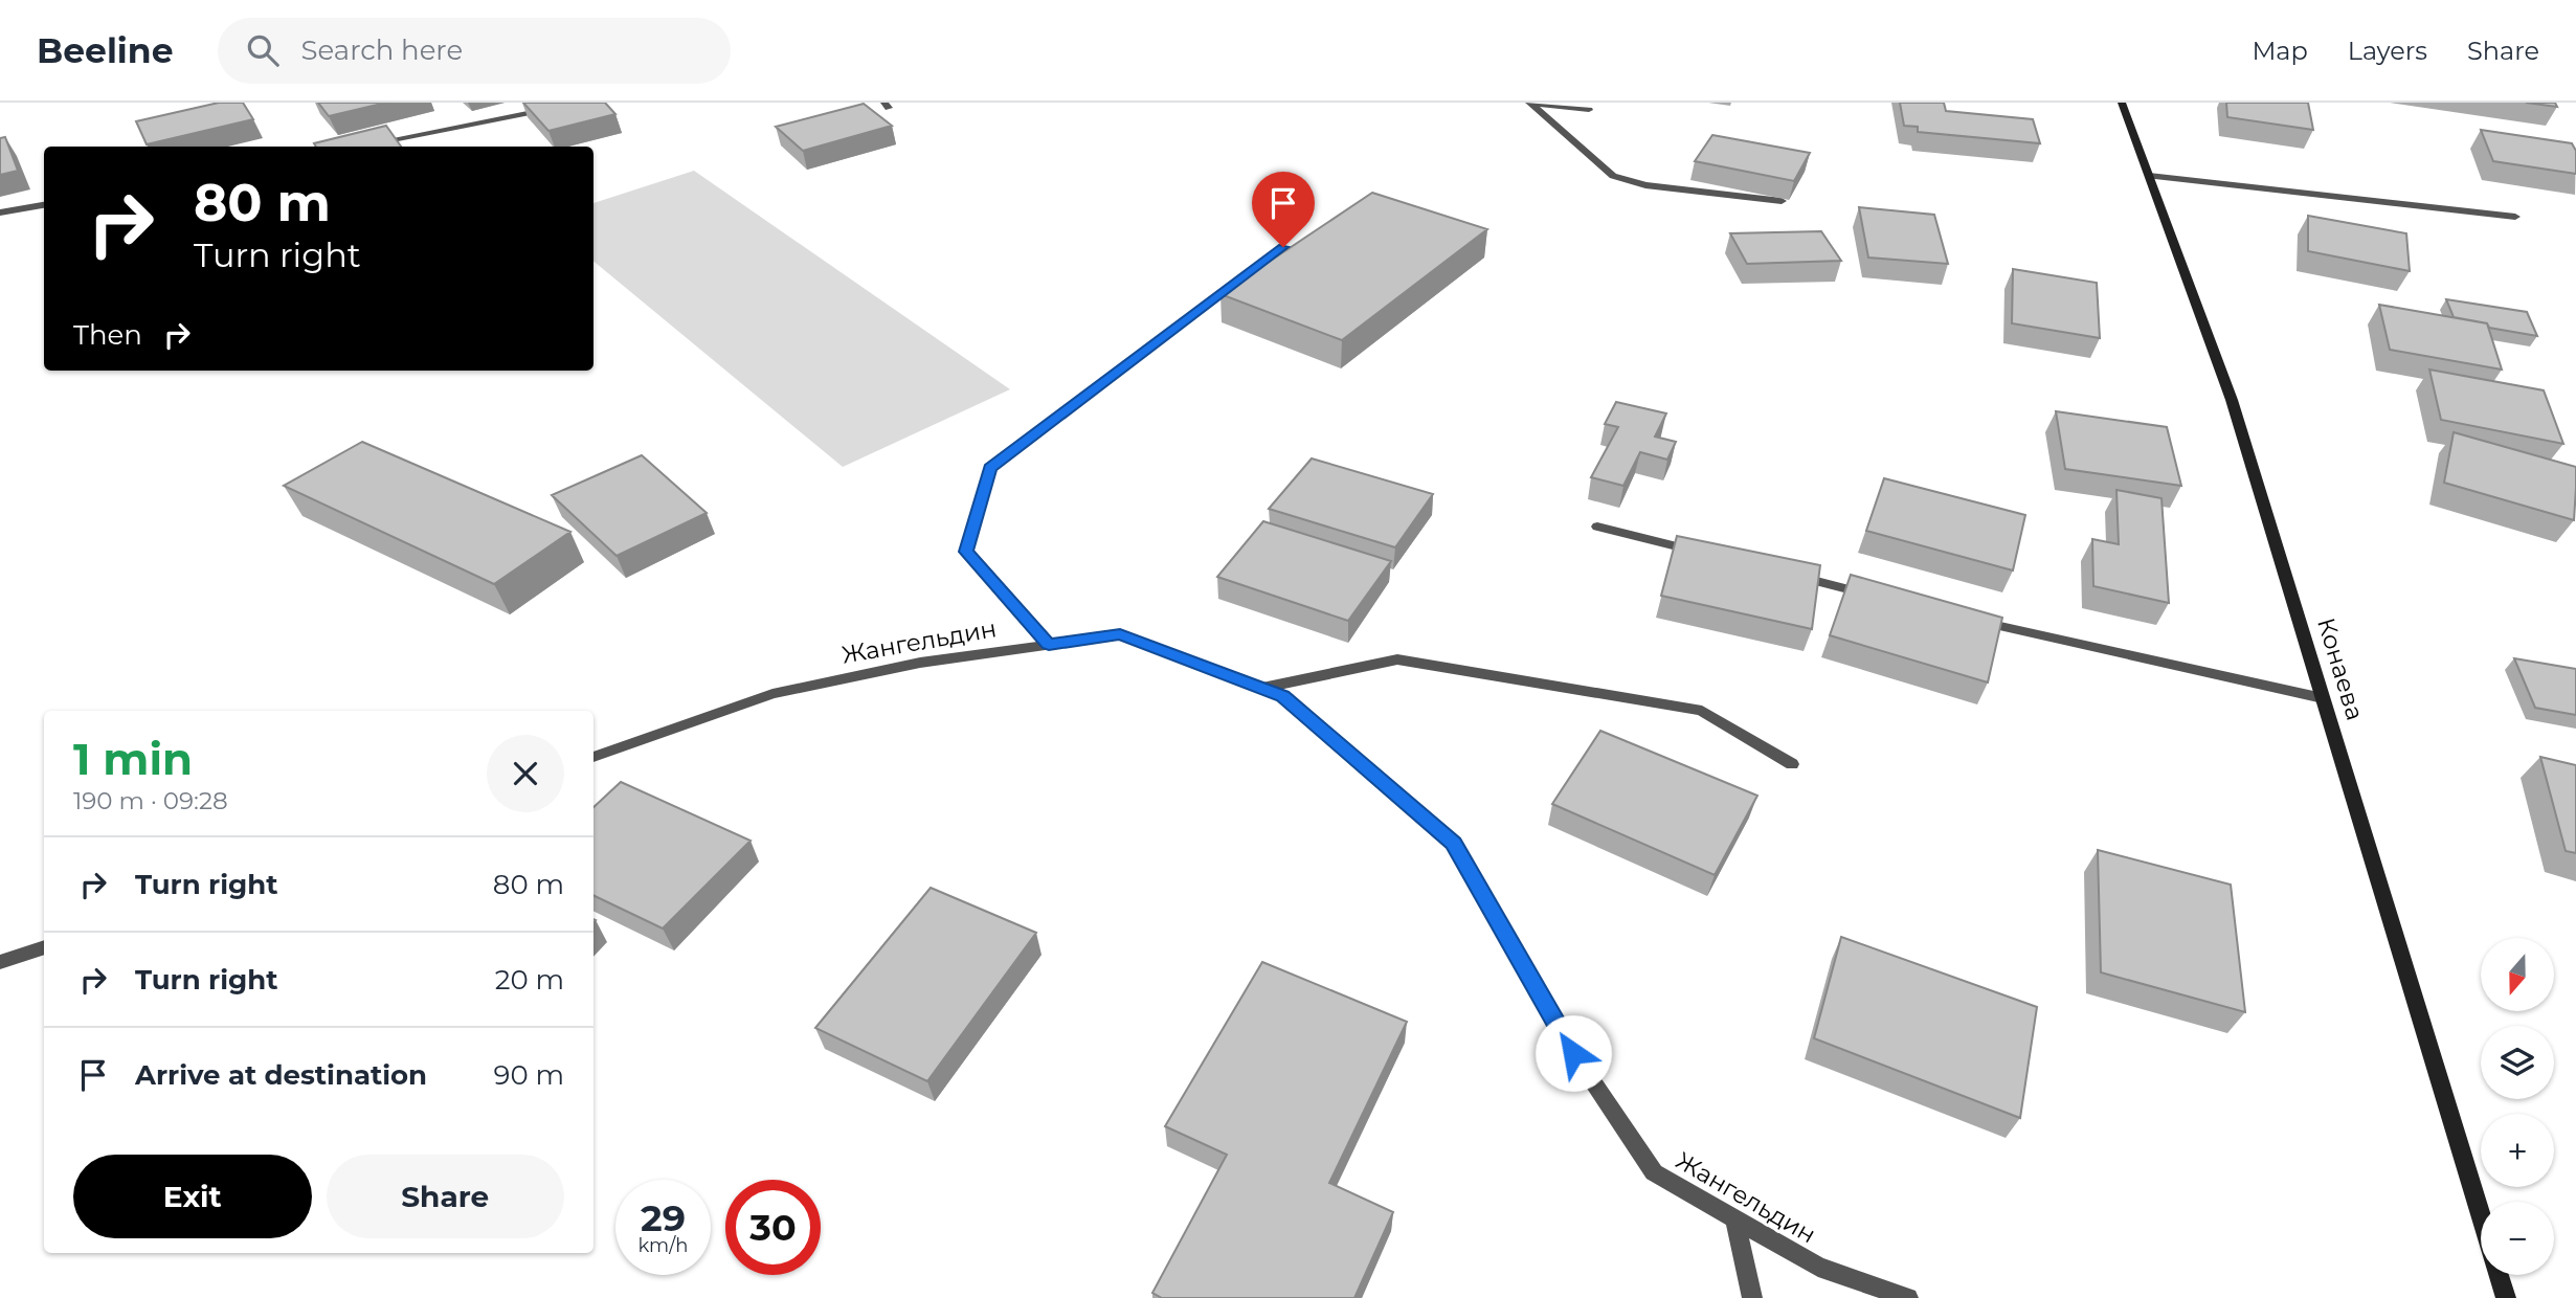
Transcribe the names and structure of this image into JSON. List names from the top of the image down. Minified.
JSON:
{"streets":{"main road":["Конаева"],"street":["Жангельдин"]},"north":"bottom","page":{"header":"Beeline","search":"Search here","nav":["Map","Layers","Share"],"turn":["80 m","Turn right"],"then":"Then","heading":["1 min","190 m · 09:28"],"list":[{"name":"Turn right","value":"80 m"},{"name":"Turn right","value":"20 m"},{"name":"Arrive at destination","value":"90 m"}],"map_buttons":["+","−"],"buttons":["Exit","Share"],"speed":"29 km/h","limit":"30"}}
